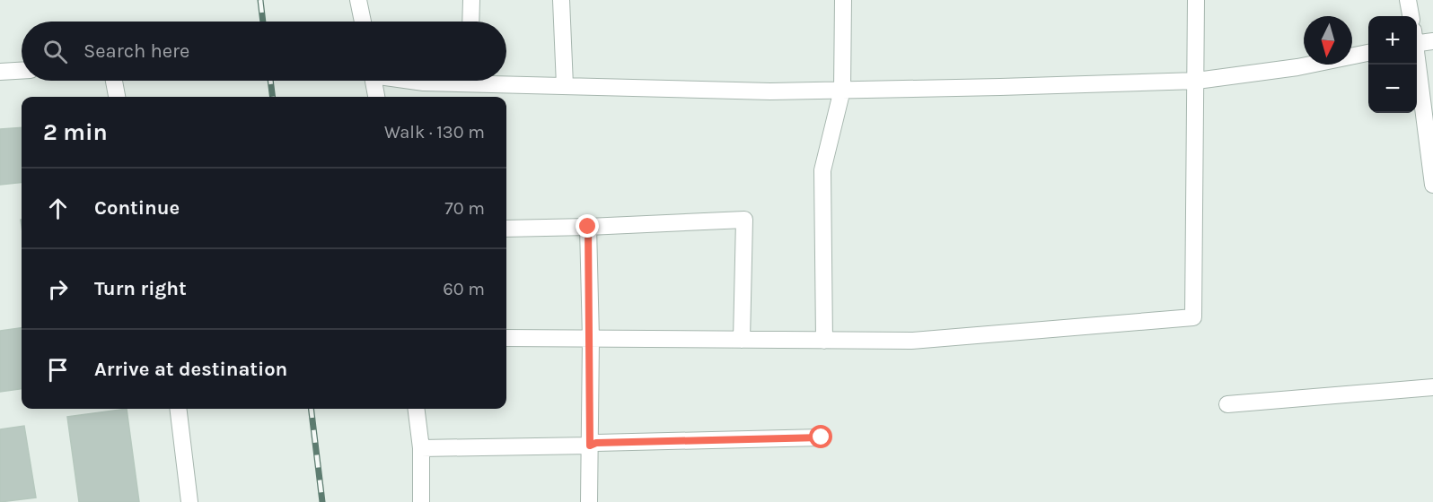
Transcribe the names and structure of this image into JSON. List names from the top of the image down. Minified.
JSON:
{"north":"bottom","page":{"map_buttons":["+","−"],"search":"Search here","heading":["2 min","Walk · 130 m"],"list":[["Continue","70 m"],["Turn right","60 m"],"Arrive at destination"]}}
